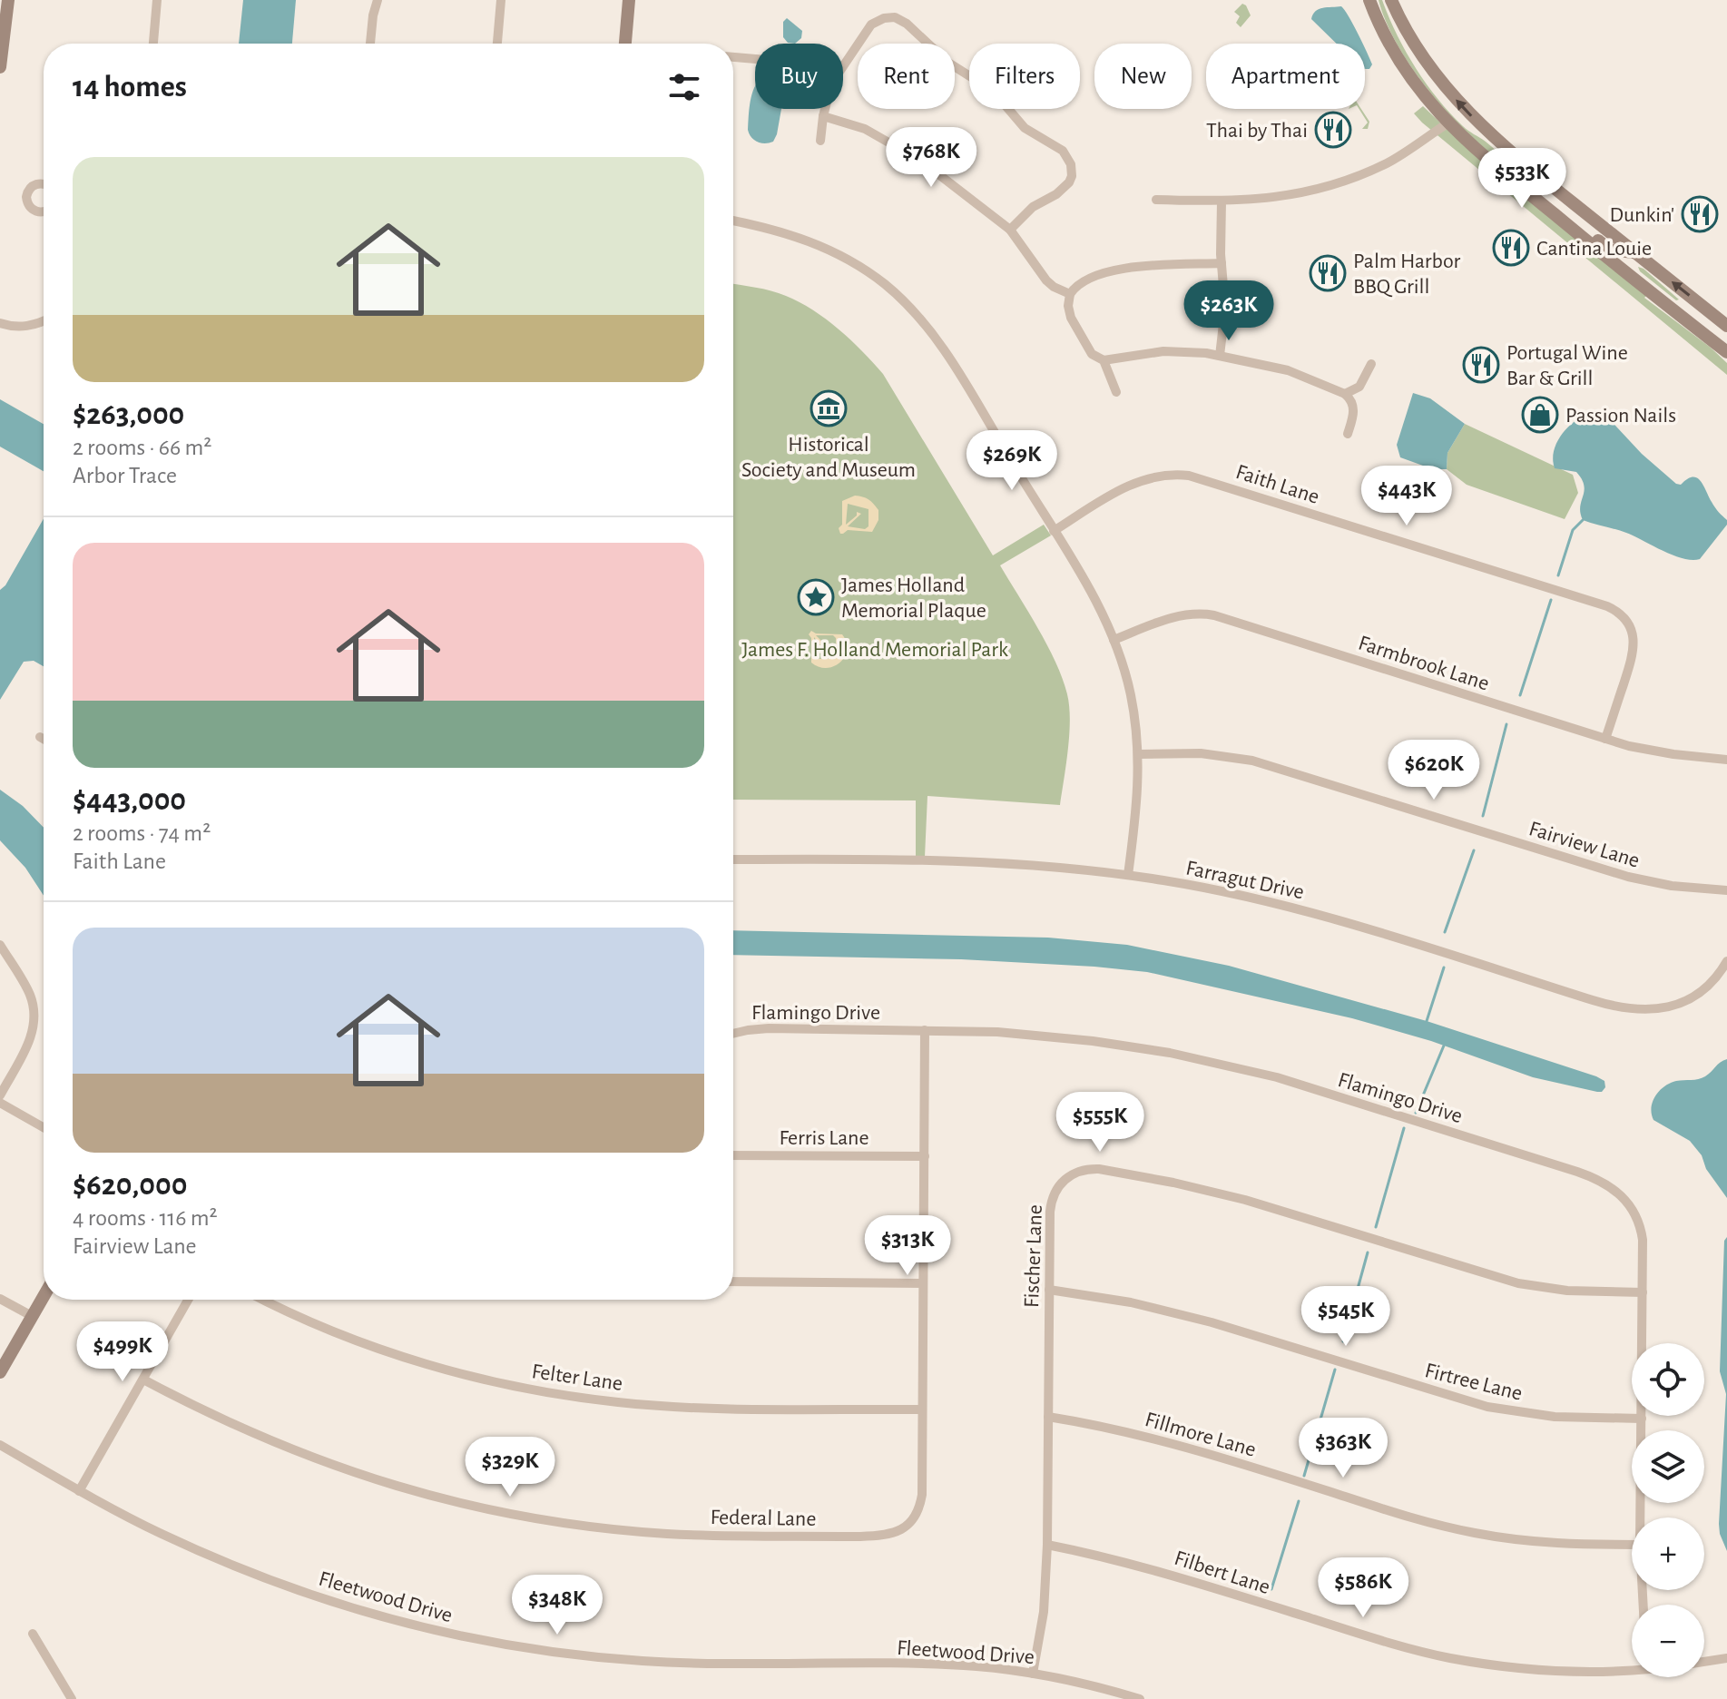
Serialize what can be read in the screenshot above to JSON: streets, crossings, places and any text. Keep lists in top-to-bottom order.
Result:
{
  "streets": {
    "street": [
      "Faith Lane",
      "Farmbrook Lane",
      "Fairview Lane",
      "Farragut Drive",
      "Flamingo Drive",
      "Ferris Lane",
      "Fischer Lane",
      "Felter Lane",
      "Firtree Lane",
      "Fillmore Lane",
      "Federal Lane",
      "Filbert Lane",
      "Fleetwood Drive"
    ]
  },
  "crossings": [
    ["Faith Lane", "Farmbrook Lane"],
    ["Flamingo Drive", "Fischer Lane"],
    ["Flamingo Drive", "Firtree Lane"],
    ["Flamingo Drive", "Federal Lane"],
    ["Ferris Lane", "Federal Lane"],
    ["Fischer Lane", "Firtree Lane"],
    ["Fischer Lane", "Fillmore Lane"],
    ["Fischer Lane", "Filbert Lane"],
    ["Fischer Lane", "Fleetwood Drive"],
    ["Felter Lane", "Federal Lane"]
  ],
  "parks": ["James F. Holland Memorial Park"],
  "places": {
    "restaurant": [
      "Thai by Thai",
      "Dunkin'",
      "Cantina Louie",
      "Palm Harbor BBQ Grill",
      "Portugal Wine Bar & Grill"
    ],
    "museum": ["Historical Society and Museum"],
    "shop": ["Passion Nails"],
    "place": ["James Holland Memorial Plaque"]
  },
  "page": {
    "chip": [
      "Buy",
      "Rent",
      "Filters",
      "New",
      "Apartment"
    ],
    "heading": "14 homes",
    "price": [
      "$768K",
      "$533K",
      "$263K",
      "$269K",
      "$443K",
      "$620K",
      "$555K",
      "$313K",
      "$545K",
      "$499K",
      "$363K",
      "$329K",
      "$586K",
      "$348K"
    ],
    "list": [
      {
        "name": "$263,000",
        "note": "2 rooms · 66 m² · Arbor Trace"
      },
      {
        "name": "$443,000",
        "note": "2 rooms · 74 m² · Faith Lane"
      },
      {
        "name": "$620,000",
        "note": "4 rooms · 116 m² · Fairview Lane"
      }
    ],
    "map_buttons": ["+", "−"]
  }
}
